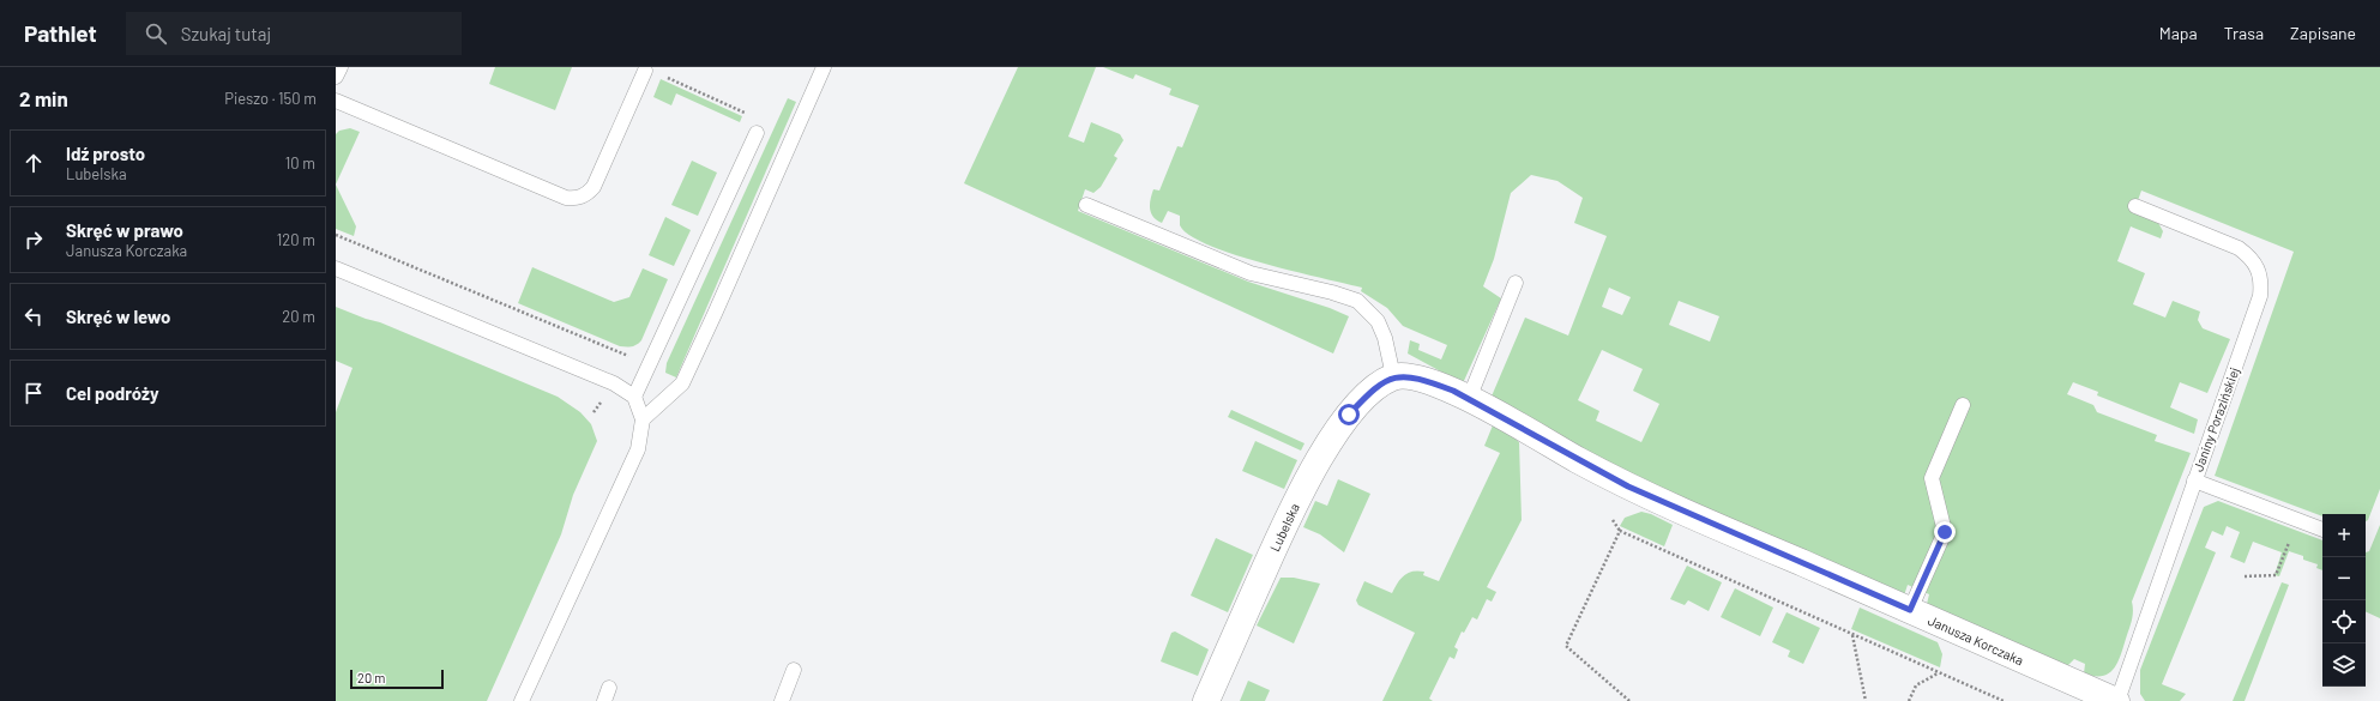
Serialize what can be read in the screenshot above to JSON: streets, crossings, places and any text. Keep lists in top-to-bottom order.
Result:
{
  "streets": {
    "street": ["Lubelska", "Janusza Korczaka"],
    "lane": ["Janiny Porazińskiej"]
  },
  "crossings": [
    ["Janiny Porazińskiej", "Janusza Korczaka"],
    ["Lubelska", "Janusza Korczaka"]
  ],
  "scale_bar": "20 m",
  "page": {
    "header": "Pathlet",
    "search": "Szukaj tutaj",
    "nav": ["Mapa", "Trasa", "Zapisane"],
    "heading": ["2 min", "Pieszo · 150 m"],
    "list": [
      ["Idź prosto", "Lubelska", "10 m"],
      ["Skręć w prawo", "Janusza Korczaka", "120 m"],
      ["Skręć w lewo", "20 m"],
      "Cel podróży"
    ],
    "map_buttons": ["+", "−"],
    "scale": "20 m"
  }
}
